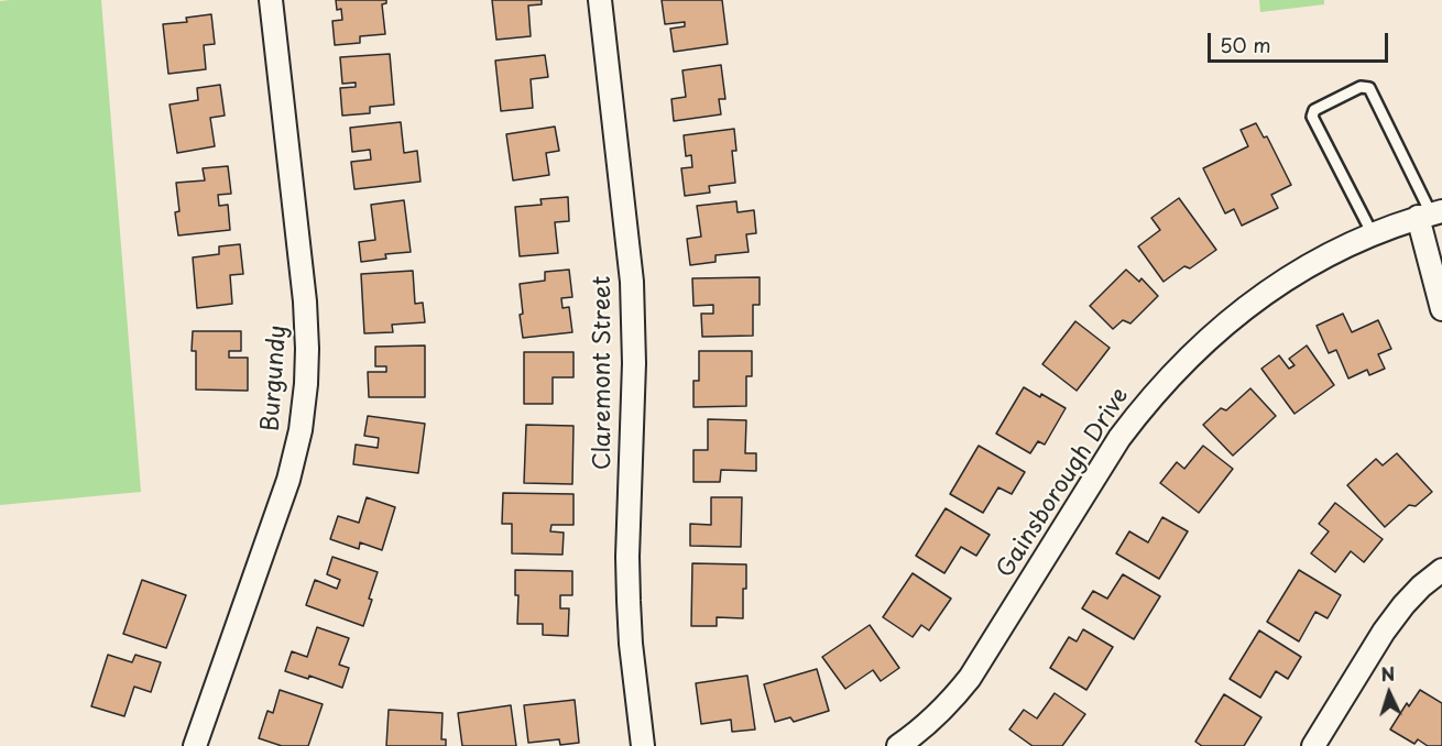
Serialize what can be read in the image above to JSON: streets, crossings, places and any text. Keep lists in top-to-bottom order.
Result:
{
  "streets": {
    "street": ["Claremont Street", "Burgundy", "Gainsborough Drive"]
  },
  "scale_bar": "50 m",
  "north": "top"
}
